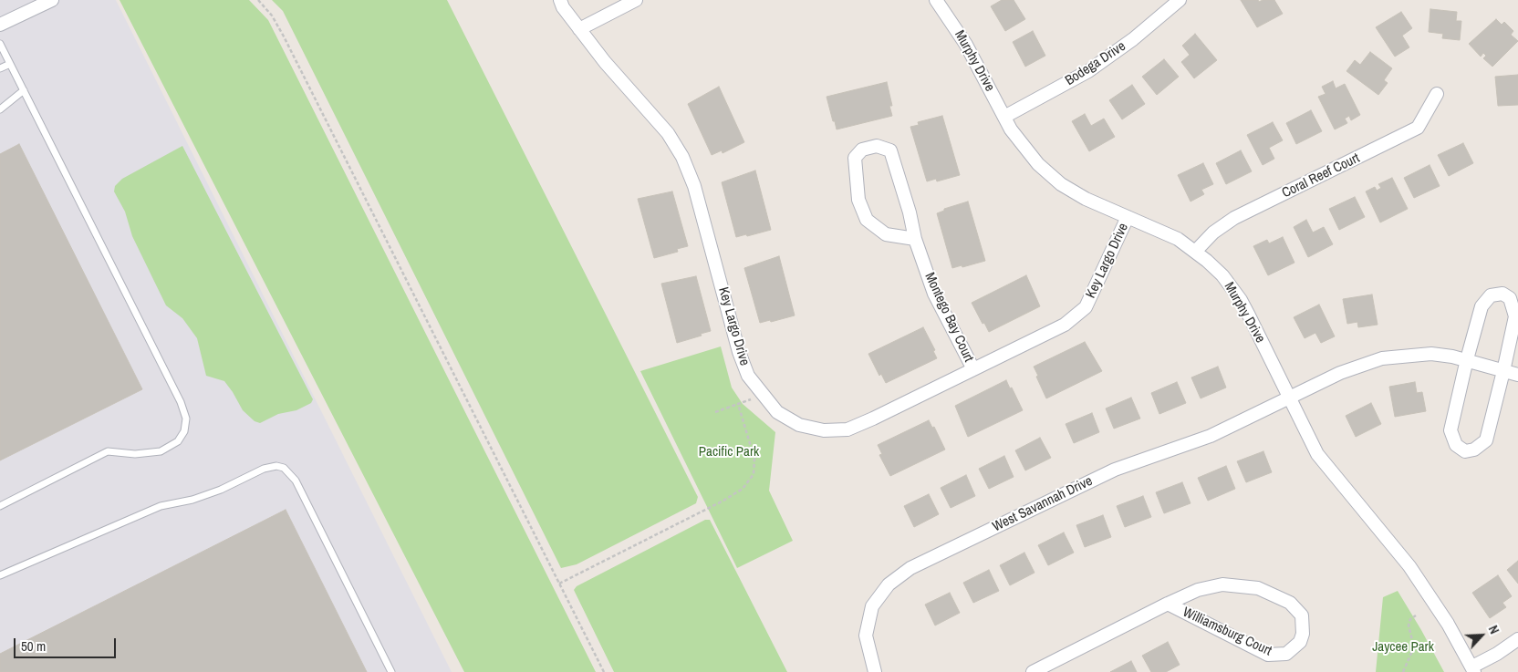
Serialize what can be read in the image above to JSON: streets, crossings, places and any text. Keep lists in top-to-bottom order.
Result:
{
  "streets": {
    "street": [
      "Murphy Drive",
      "Bodega Drive",
      "Coral Reef Court",
      "Key Largo Drive",
      "Montego Bay Court",
      "West Savannah Drive",
      "Williamsburg Court"
    ]
  },
  "crossings": [
    ["Murphy Drive", "Bodega Drive"],
    ["Murphy Drive", "Coral Reef Court"],
    ["Murphy Drive", "Key Largo Drive"],
    ["Murphy Drive", "West Savannah Drive"],
    ["Key Largo Drive", "Montego Bay Court"]
  ],
  "parks": ["Pacific Park", "Jaycee Park"],
  "scale_bar": "50 m",
  "north": "top right"
}
